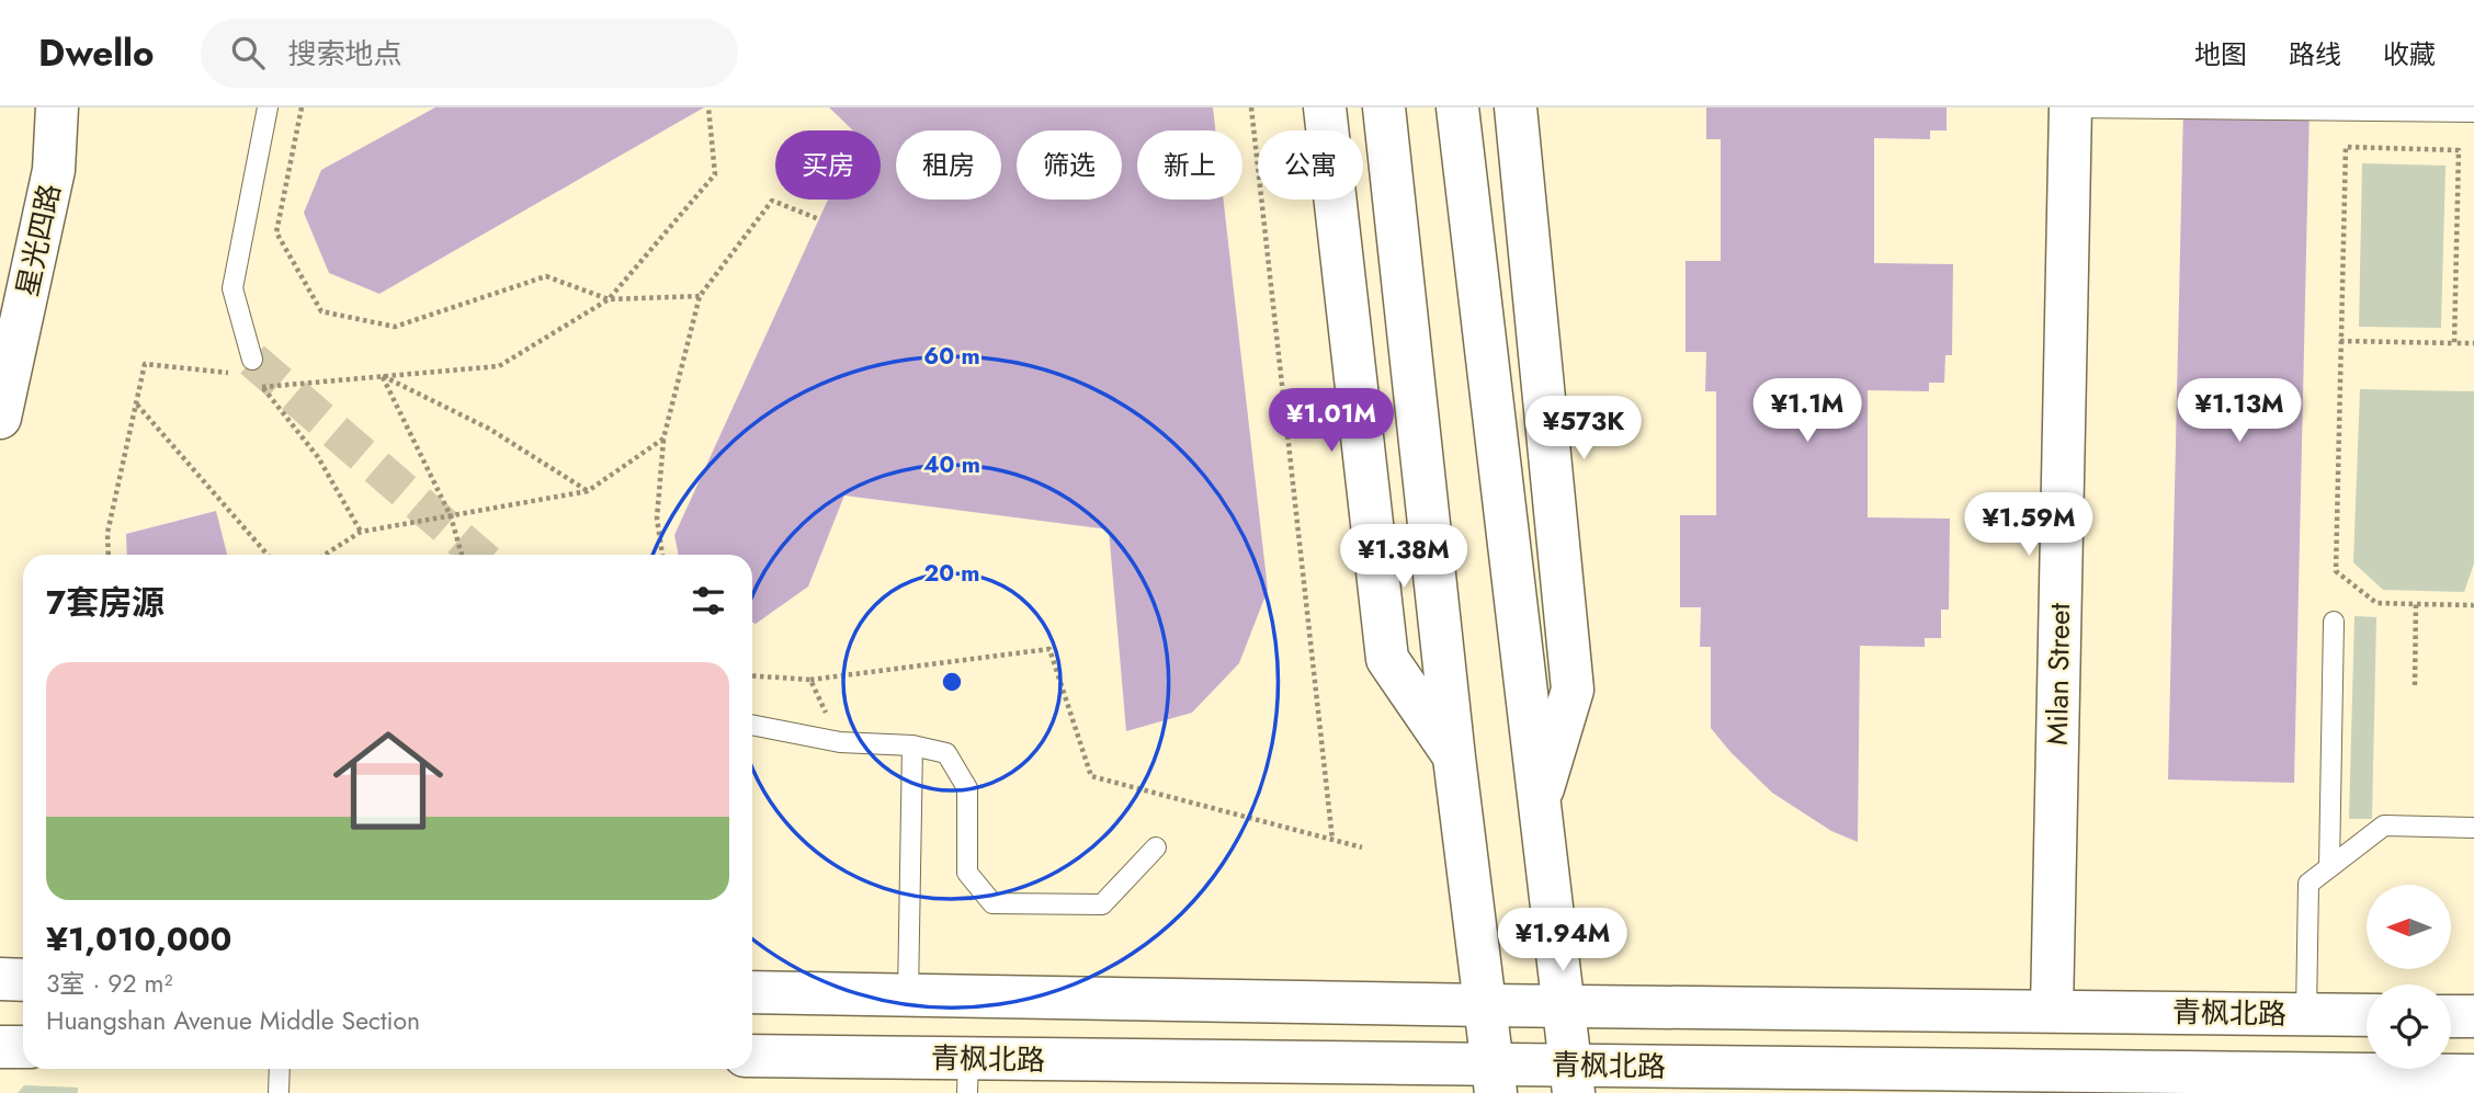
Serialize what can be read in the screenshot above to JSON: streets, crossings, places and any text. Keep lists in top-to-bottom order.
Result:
{
  "streets": {
    "street": ["星光四路", "Milan Street", "青枫北路"]
  },
  "crossings": [
    ["Milan Street", "青枫北路"]
  ],
  "north": "left",
  "page": {
    "header": "Dwello",
    "search": "搜索地点",
    "nav": ["地图", "路线", "收藏"],
    "chip": [
      "买房",
      "租房",
      "筛选",
      "新上",
      "公寓"
    ],
    "price": [
      "¥1.1M",
      "¥1.13M",
      "¥1.01M",
      "¥573K",
      "¥1.59M",
      "¥1.38M",
      "¥1.94M"
    ],
    "heading": "7套房源",
    "list": [
      {
        "name": "¥1,010,000",
        "note": "3室 · 92 m² · Huangshan Avenue Middle Section"
      }
    ]
  },
  "rings": ["60 m", "40 m", "20 m"]
}
